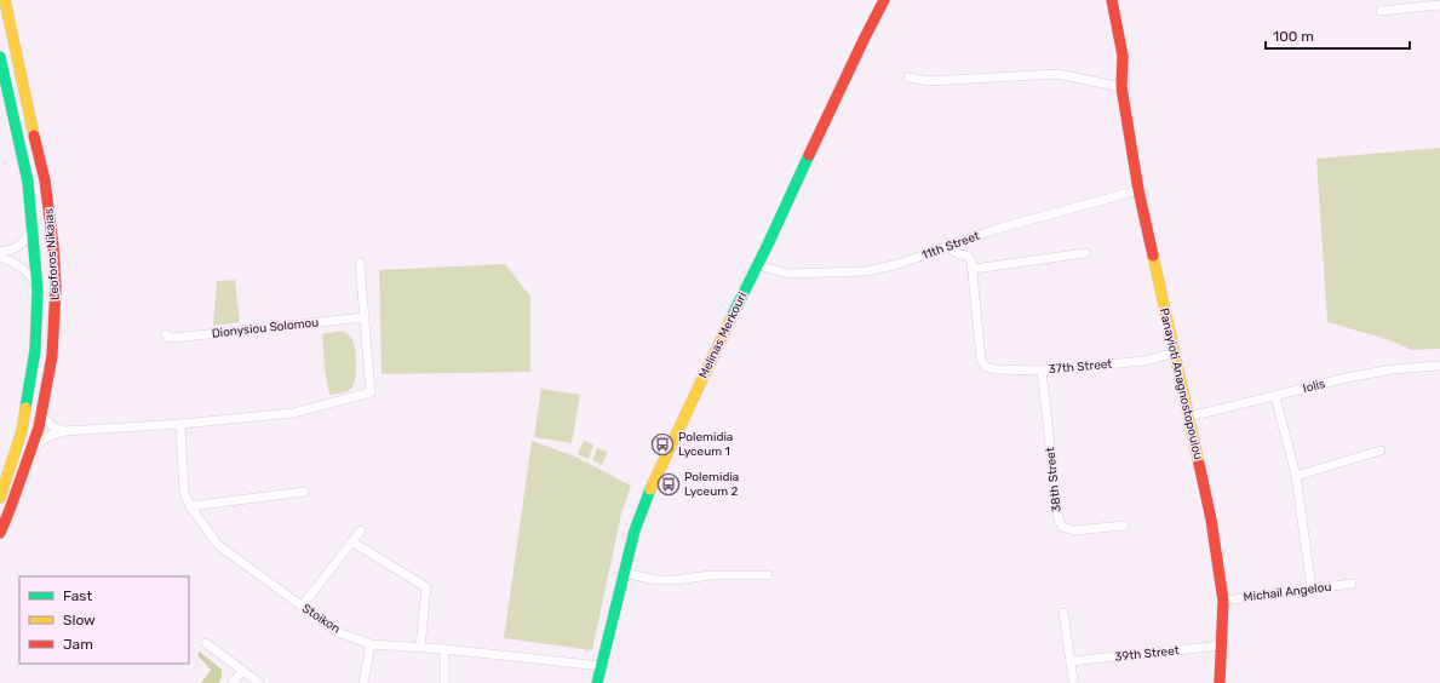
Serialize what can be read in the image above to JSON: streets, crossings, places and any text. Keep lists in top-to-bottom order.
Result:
{
  "streets": {
    "main road": ["Leoforos Nikaias", "Melinas Merkouri", "Panayioti Anagnostopoulou"],
    "street": [
      "11th Street",
      "Dionysiou Solomou",
      "37th Street",
      "Iolis",
      "38th Street",
      "Michail Angelou",
      "Stoikon",
      "39th Street"
    ]
  },
  "crossings": [
    ["11th Street", "Melinas Merkouri"],
    ["11th Street", "Panayioti Anagnostopoulou"],
    ["Melinas Merkouri", "Stoikon"],
    ["37th Street", "Panayioti Anagnostopoulou"],
    ["37th Street", "38th Street"],
    ["Panayioti Anagnostopoulou", "Iolis"],
    ["Panayioti Anagnostopoulou", "Michail Angelou"],
    ["Panayioti Anagnostopoulou", "39th Street"]
  ],
  "places": {
    "bus stop": ["Polemidia Lyceum 1", "Polemidia Lyceum 2"]
  },
  "legend": ["Fast", "Slow", "Jam"],
  "scale_bar": "100 m"
}
